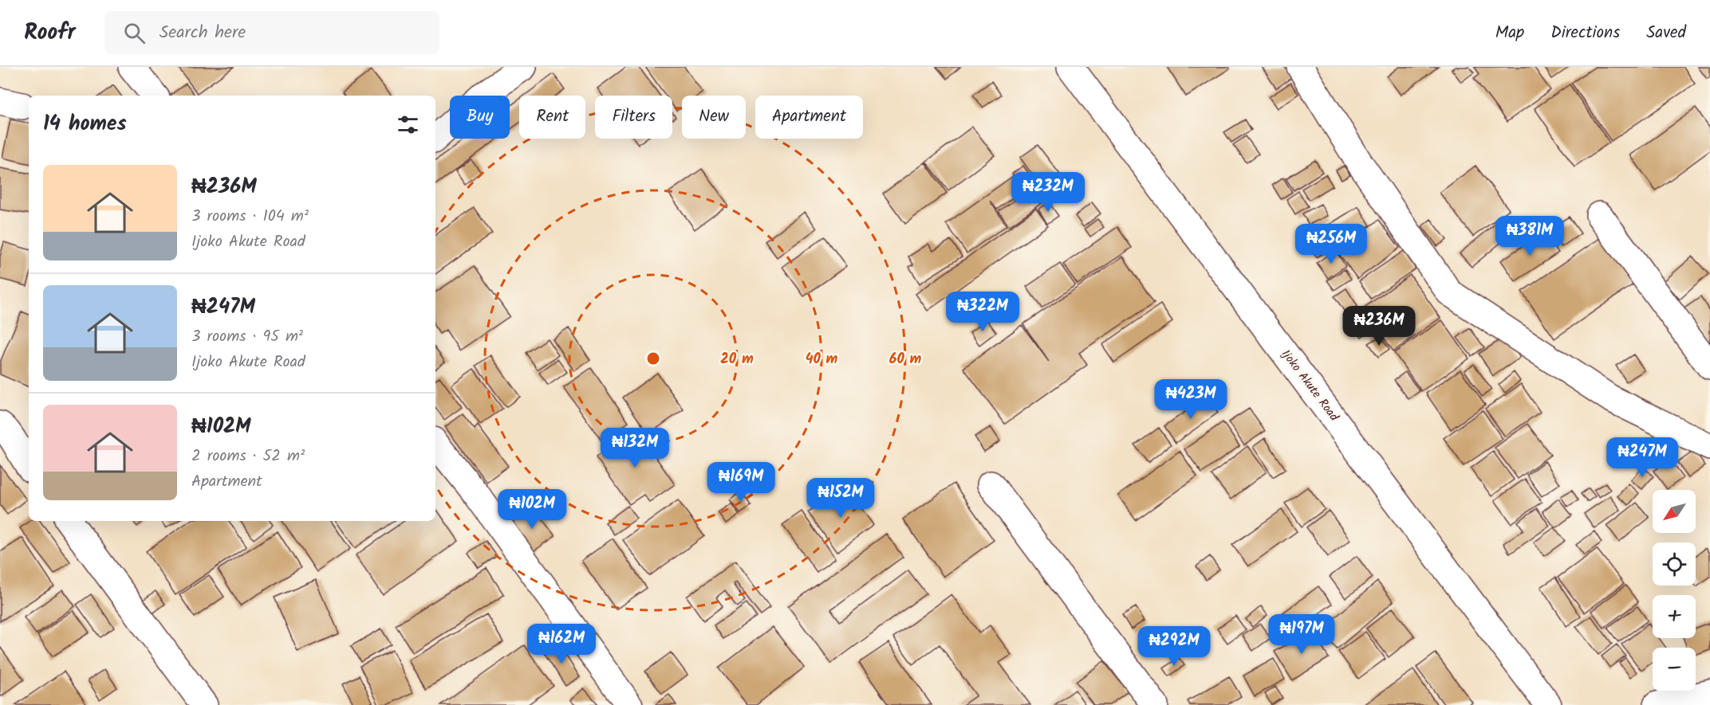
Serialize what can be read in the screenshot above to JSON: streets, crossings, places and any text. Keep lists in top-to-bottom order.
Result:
{
  "streets": {
    "street": ["Ijoko Akute Road"]
  },
  "north": "bottom left",
  "page": {
    "header": "Roofr",
    "search": "Search here",
    "nav": ["Map", "Directions", "Saved"],
    "chip": [
      "Buy",
      "Rent",
      "Filters",
      "New",
      "Apartment"
    ],
    "heading": "14 homes",
    "list": [
      {
        "name": "₦236M",
        "note": "3 rooms · 104 m² · Ijoko Akute Road"
      },
      {
        "name": "₦247M",
        "note": "3 rooms · 95 m² · Ijoko Akute Road"
      },
      {
        "name": "₦102M",
        "note": "2 rooms · 52 m² · Apartment"
      }
    ],
    "price": [
      "₦232M",
      "₦381M",
      "₦256M",
      "₦322M",
      "₦236M",
      "₦423M",
      "₦132M",
      "₦247M",
      "₦169M",
      "₦152M",
      "₦102M",
      "₦197M",
      "₦162M",
      "₦292M"
    ],
    "map_buttons": ["+", "−"]
  },
  "rings": ["20 m", "40 m", "60 m"]
}
